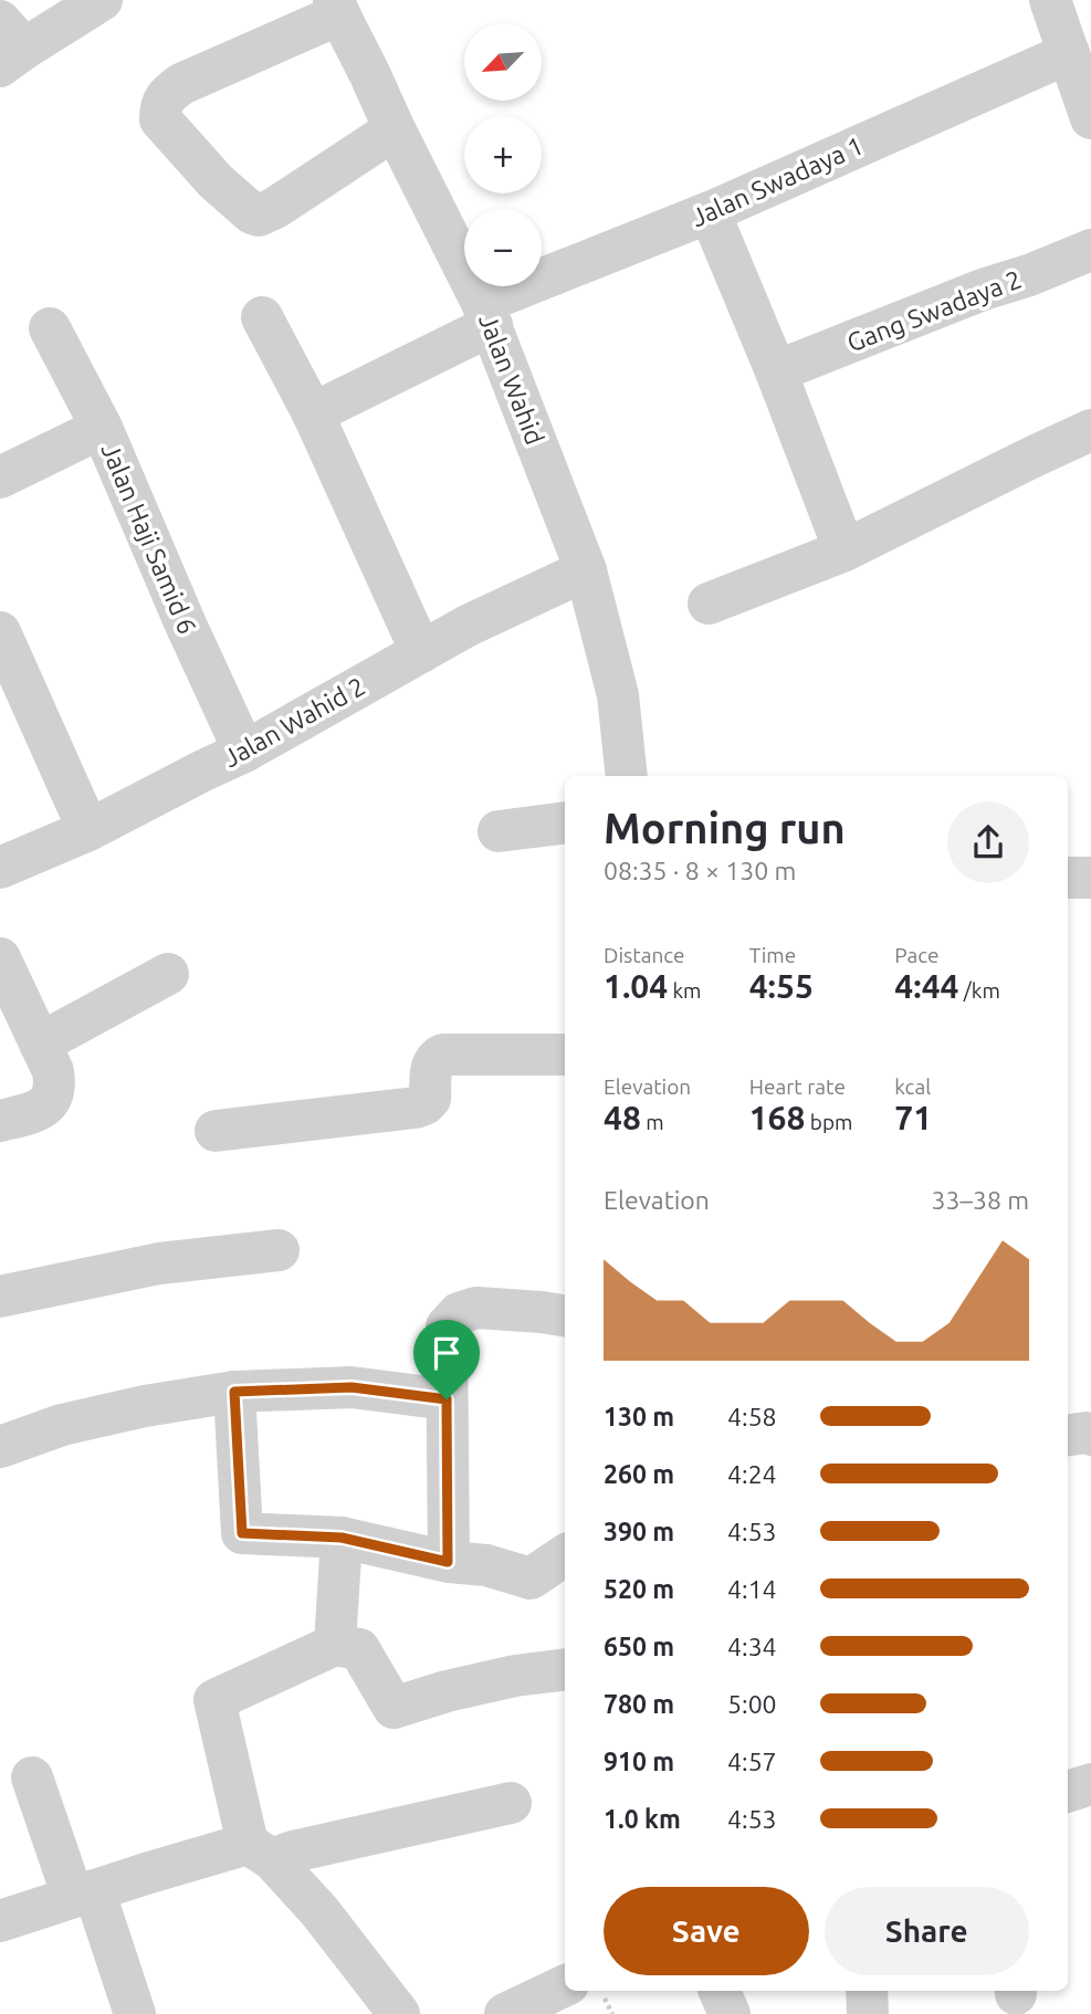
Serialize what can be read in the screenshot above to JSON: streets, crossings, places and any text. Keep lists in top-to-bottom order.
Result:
{
  "streets": {
    "street": [
      "Jalan Swadaya 1",
      "Gang Swadaya 2",
      "Jalan Wahid",
      "Jalan Haji Samid 6",
      "Jalan Wahid 2"
    ]
  },
  "crossings": [
    ["Jalan Swadaya 1", "Jalan Wahid"],
    ["Jalan Wahid", "Jalan Wahid 2"],
    ["Jalan Haji Samid 6", "Jalan Wahid 2"]
  ],
  "north": "bottom left",
  "page": {
    "map_buttons": ["+", "−"],
    "heading": ["Morning run", "08:35 · 8 × 130 m"],
    "stats": [
      ["Distance", "1.04 km"],
      ["Time", "4:55"],
      ["Pace", "4:44 /km"],
      ["Elevation", "48 m"],
      ["Heart rate", "168 bpm"],
      ["kcal", "71"]
    ],
    "chart": ["Elevation", "33–38 m"],
    "list": [
      {
        "name": "130 m",
        "note": "4:58"
      },
      {
        "name": "260 m",
        "note": "4:24"
      },
      {
        "name": "390 m",
        "note": "4:53"
      },
      {
        "name": "520 m",
        "note": "4:14"
      },
      {
        "name": "650 m",
        "note": "4:34"
      },
      {
        "name": "780 m",
        "note": "5:00"
      },
      {
        "name": "910 m",
        "note": "4:57"
      },
      {
        "name": "1.0 km",
        "note": "4:53"
      }
    ],
    "buttons": ["Save", "Share"]
  }
}
